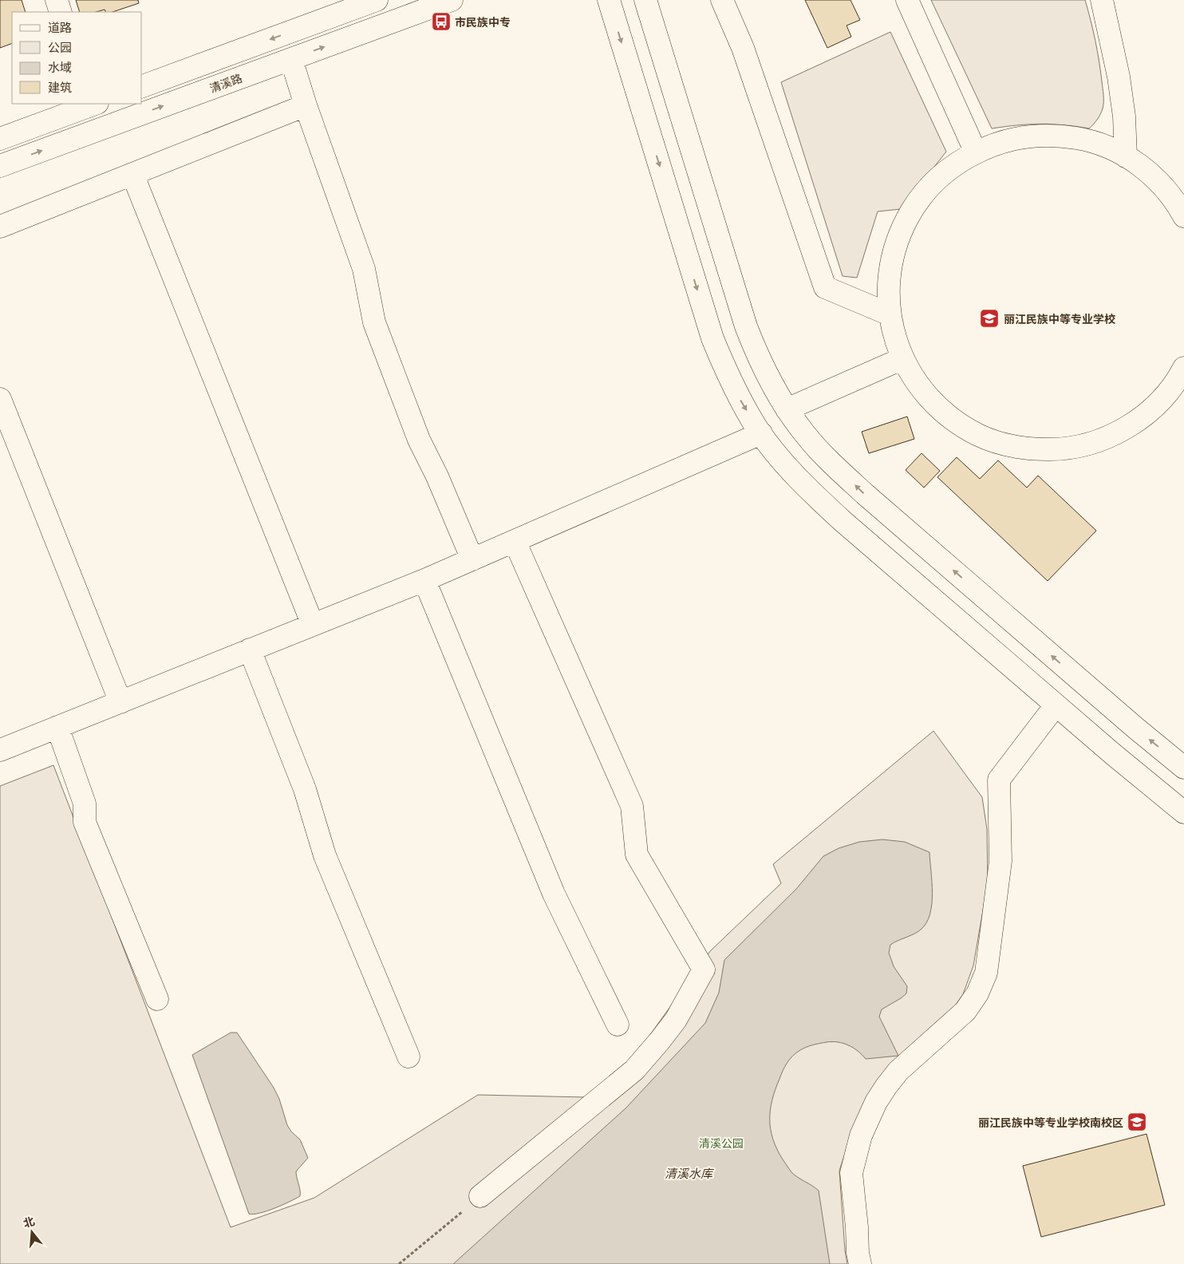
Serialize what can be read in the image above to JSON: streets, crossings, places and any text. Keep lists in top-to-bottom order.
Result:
{
  "streets": {
    "street": ["清溪路"]
  },
  "water": ["清溪水库"],
  "parks": ["清溪公园"],
  "places": {
    "bus stop": ["市民族中专"],
    "school or university": ["丽江民族中等专业学校", "丽江民族中等专业学校南校区"]
  },
  "legend": [
    "道路",
    "公园",
    "水域",
    "建筑"
  ],
  "north": "top"
}
